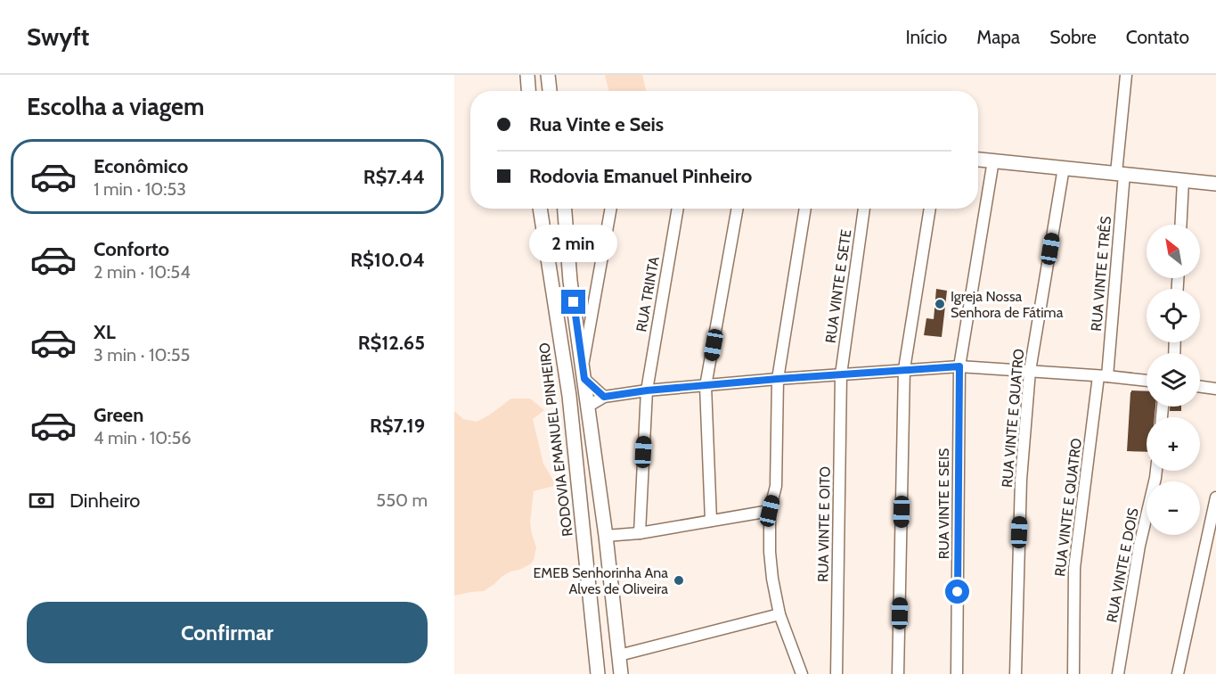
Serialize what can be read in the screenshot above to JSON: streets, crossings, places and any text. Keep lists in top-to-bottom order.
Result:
{
  "streets": {
    "main road": ["RODOVIA EMANUEL PINHEIRO"],
    "street": [
      "RUA VINTE E TRÊS",
      "RUA VINTE E SETE",
      "RUA TRINTA",
      "RUA VINTE E QUATRO",
      "RUA VINTE E SEIS",
      "RUA VINTE E OITO",
      "RUA VINTE E DOIS"
    ]
  },
  "crossings": [
    ["RUA VINTE E TRÊS", "RUA VINTE E QUATRO"],
    ["RUA VINTE E SETE", "RUA VINTE E OITO"]
  ],
  "places": ["Igreja Nossa Senhora de Fátima", "EMEB Senhorinha Ana Alves de Oliveira"],
  "north": "top left",
  "page": {
    "header": "Swyft",
    "nav": [
      "Início",
      "Mapa",
      "Sobre",
      "Contato"
    ],
    "heading": "Escolha a viagem",
    "banner": ["Rua Vinte e Seis", "Rodovia Emanuel Pinheiro"],
    "list": [
      {
        "name": "Econômico",
        "note": "1 min · 10:53",
        "value": "R$7.44"
      },
      {
        "name": "Conforto",
        "note": "2 min · 10:54",
        "value": "R$10.04"
      },
      {
        "name": "XL",
        "note": "3 min · 10:55",
        "value": "R$12.65"
      },
      {
        "name": "Green",
        "note": "4 min · 10:56",
        "value": "R$7.19"
      }
    ],
    "map_buttons": ["+", "−"],
    "bubble": "2 min",
    "pay": ["Dinheiro", "550 m"],
    "buttons": "Confirmar"
  }
}
